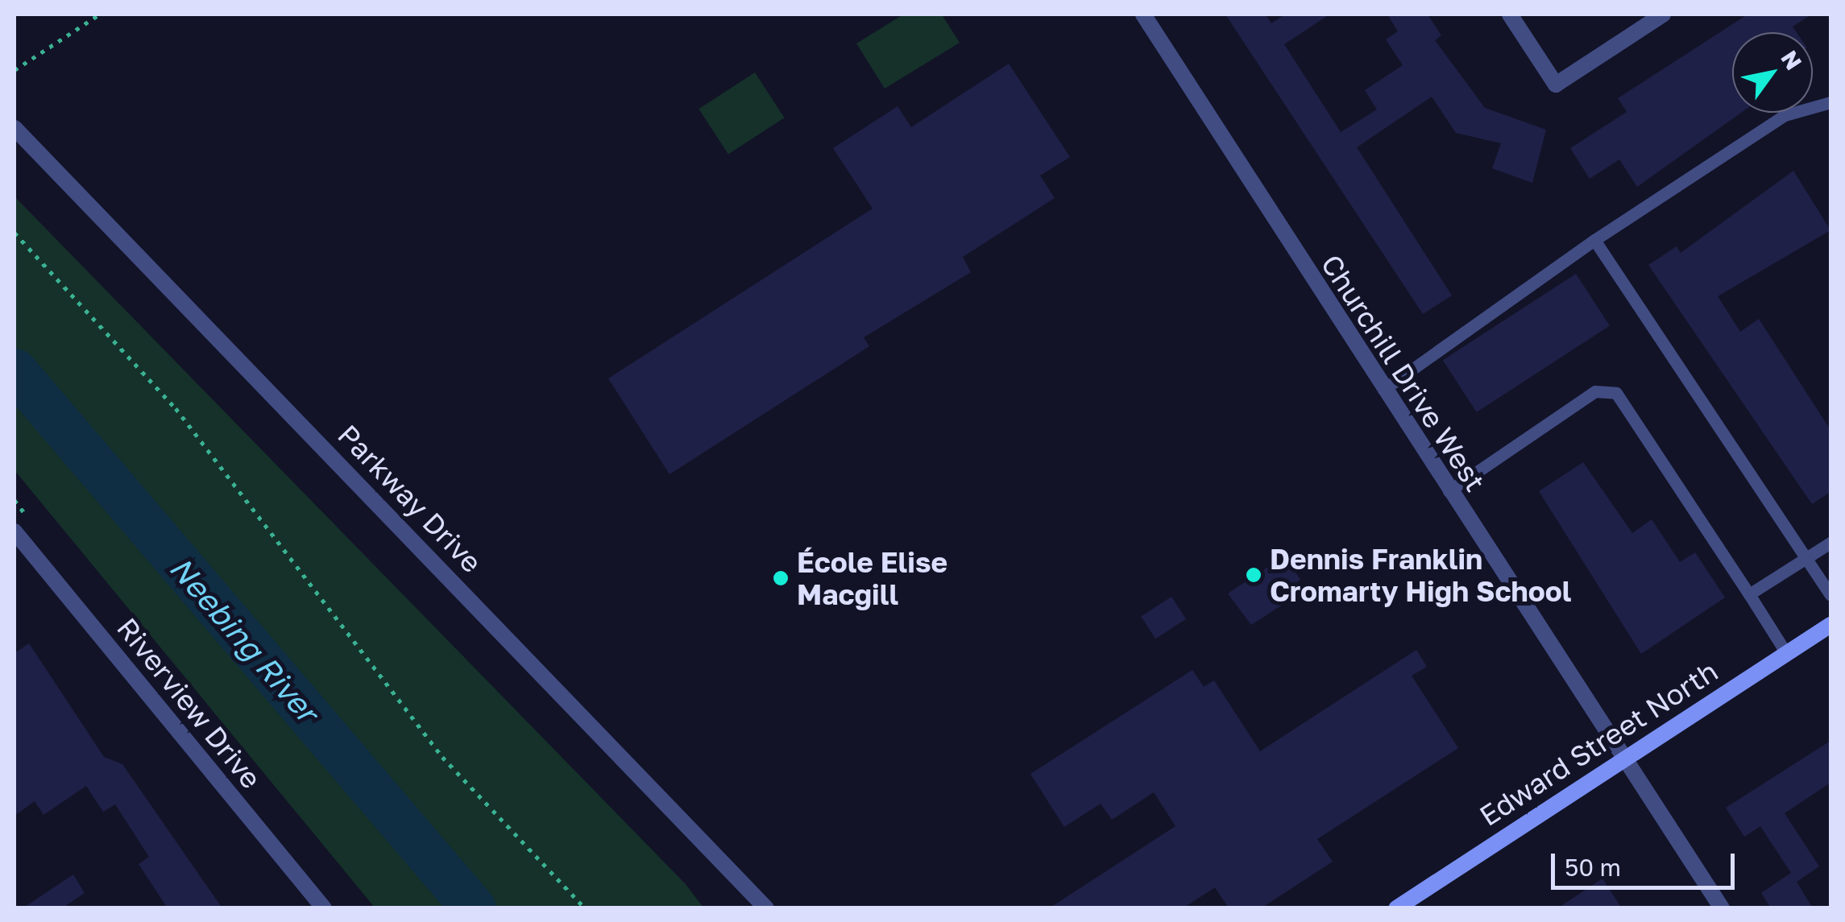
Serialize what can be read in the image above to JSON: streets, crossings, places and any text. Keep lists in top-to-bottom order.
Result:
{
  "streets": {
    "main road": ["Edward Street North"],
    "street": ["Churchill Drive West", "Parkway Drive", "Riverview Drive"]
  },
  "crossings": [
    ["Churchill Drive West", "Edward Street North"]
  ],
  "water": ["Neebing River"],
  "places": ["Dennis Franklin Cromarty High School", "École Elise Macgill"],
  "scale_bar": "50 m",
  "north": "top right"
}
